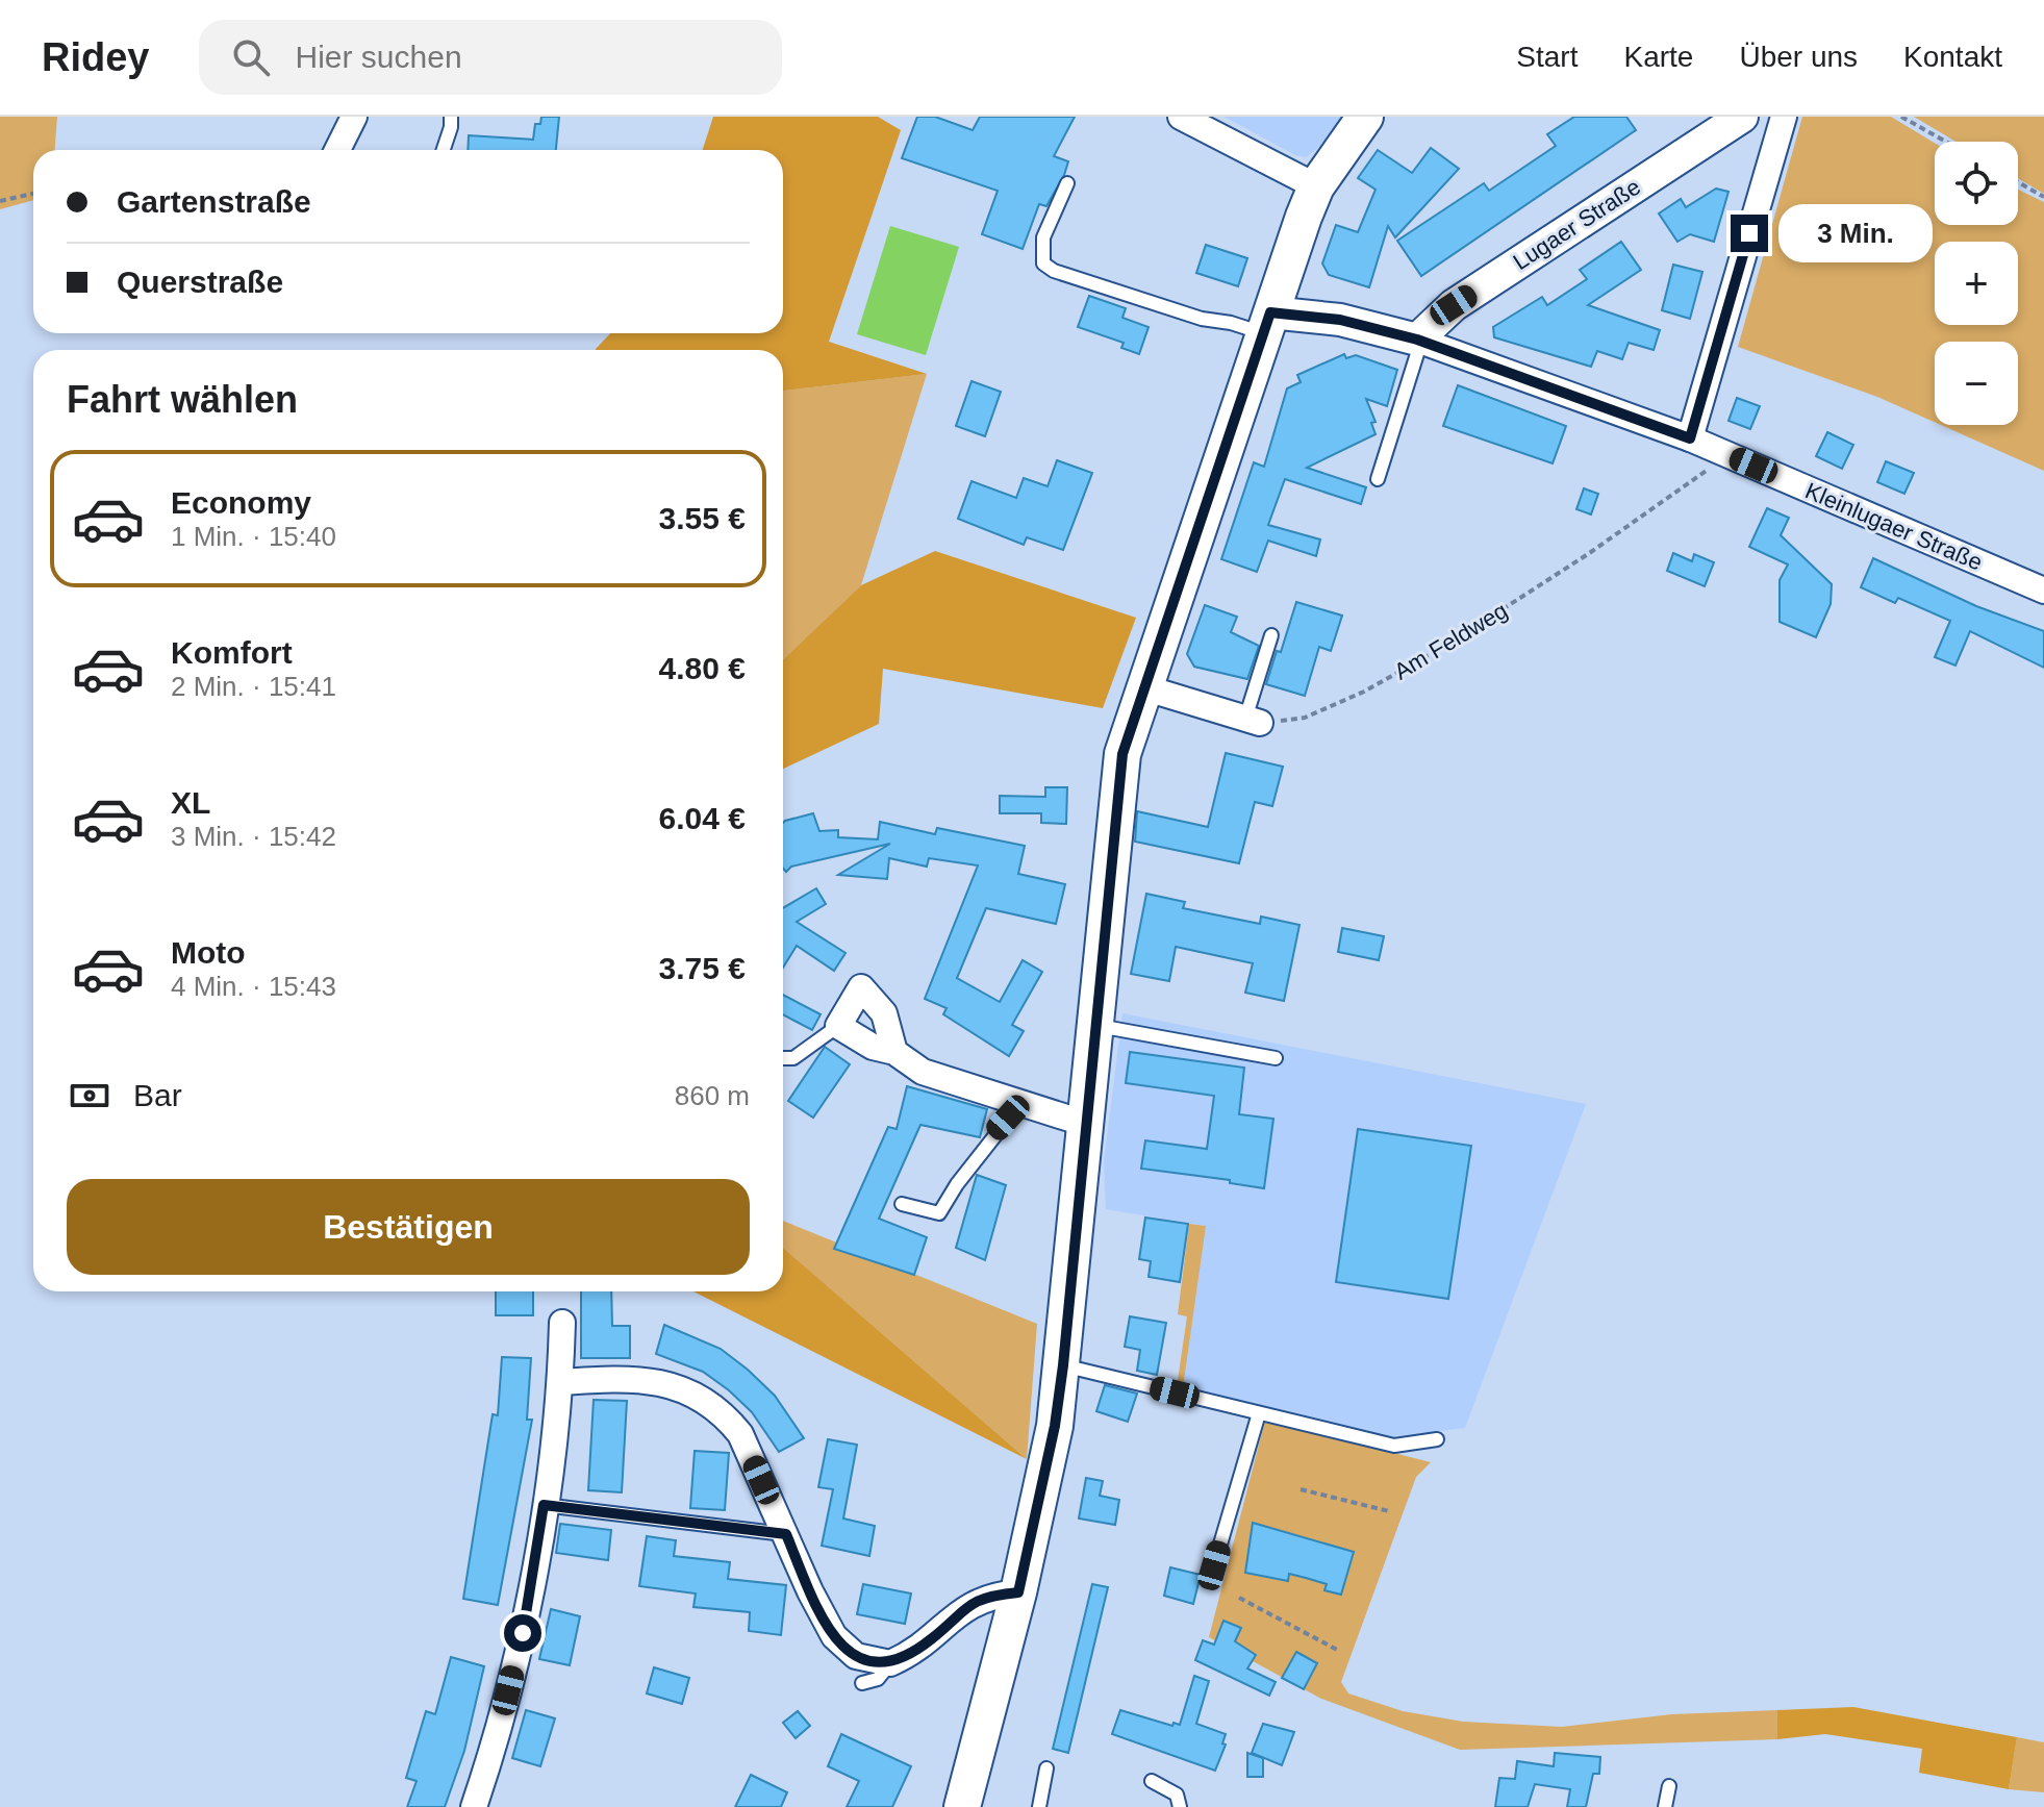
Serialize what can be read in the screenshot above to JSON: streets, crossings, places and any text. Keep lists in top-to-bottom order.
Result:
{
  "streets": {
    "street": ["Lugaer Straße", "Kleinlugaer Straße"],
    "path": ["Am Feldweg"]
  },
  "crossings": [
    ["Lugaer Straße", "Kleinlugaer Straße"],
    ["Kleinlugaer Straße", "Am Feldweg"]
  ],
  "page": {
    "header": "Ridey",
    "search": "Hier suchen",
    "nav": [
      "Start",
      "Karte",
      "Über uns",
      "Kontakt"
    ],
    "map_buttons": ["+", "−"],
    "banner": ["Gartenstraße", "Querstraße"],
    "bubble": "3 Min.",
    "heading": "Fahrt wählen",
    "list": [
      {
        "name": "Economy",
        "note": "1 Min. · 15:40",
        "value": "3.55 €"
      },
      {
        "name": "Komfort",
        "note": "2 Min. · 15:41",
        "value": "4.80 €"
      },
      {
        "name": "XL",
        "note": "3 Min. · 15:42",
        "value": "6.04 €"
      },
      {
        "name": "Moto",
        "note": "4 Min. · 15:43",
        "value": "3.75 €"
      }
    ],
    "pay": ["Bar", "860 m"],
    "buttons": "Bestätigen"
  }
}
